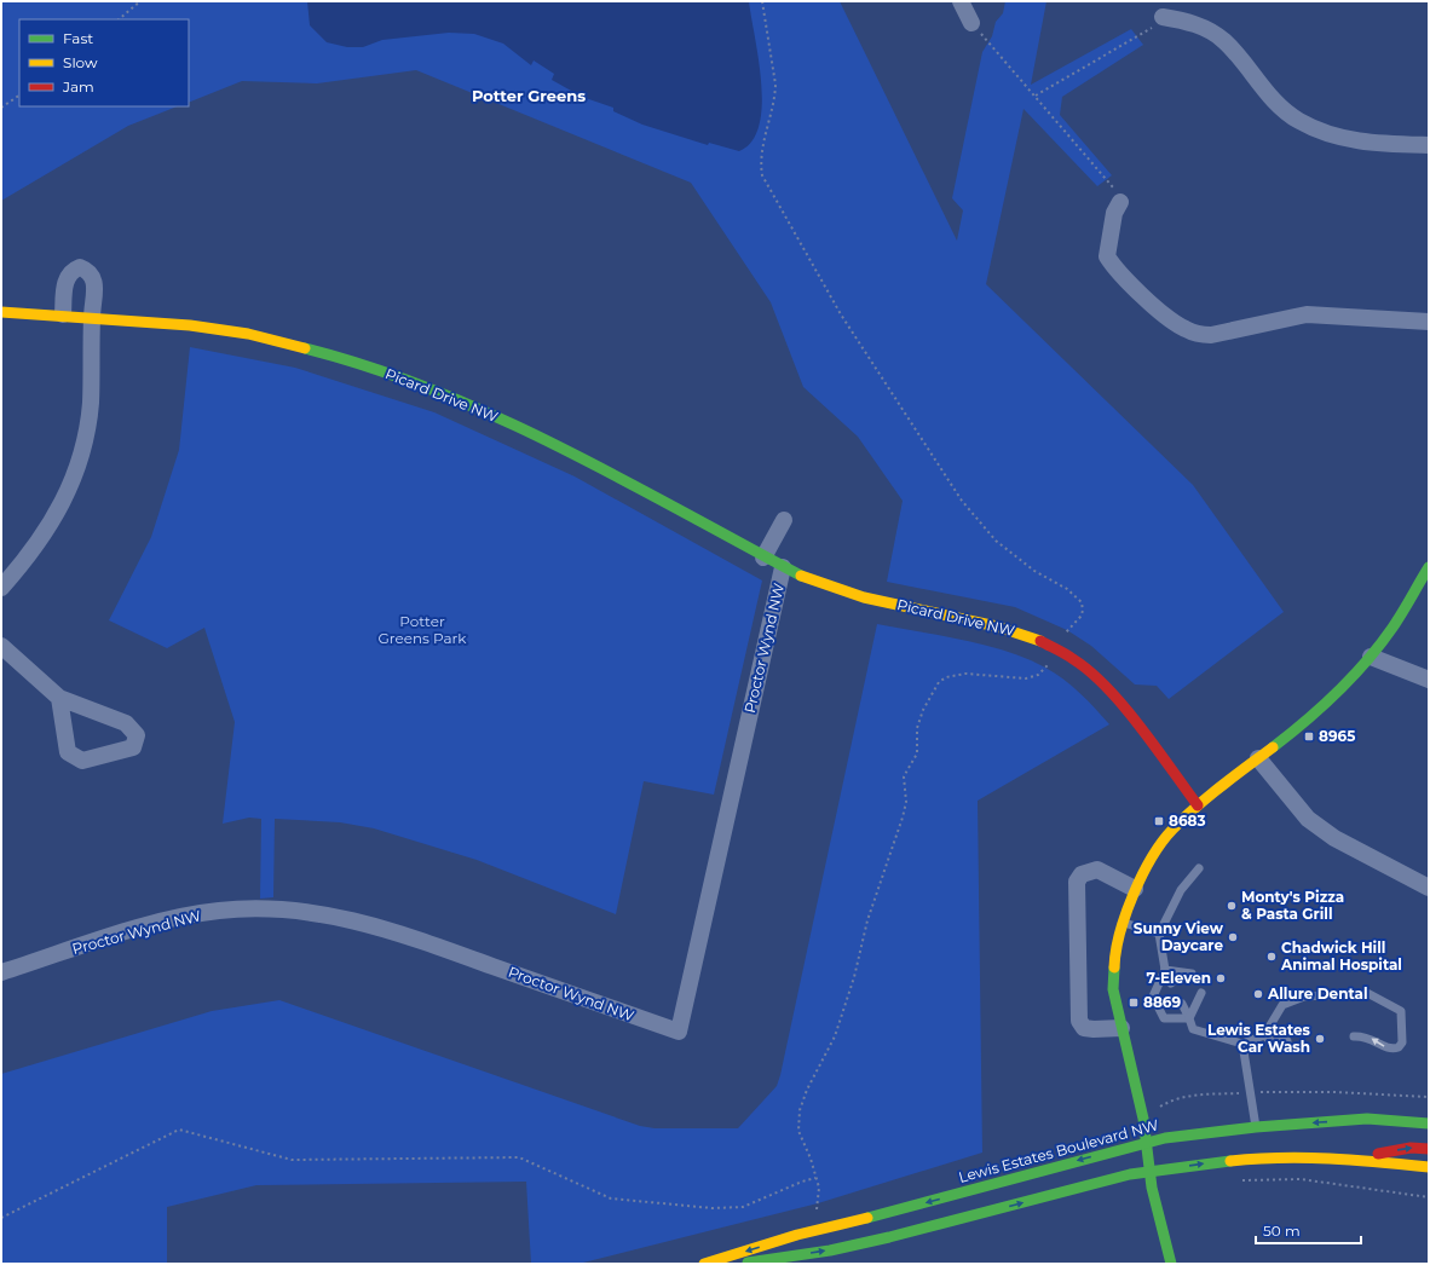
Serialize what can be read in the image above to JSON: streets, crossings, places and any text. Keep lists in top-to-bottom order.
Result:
{
  "streets": {
    "street": ["Picard Drive NW", "Proctor Wynd NW", "Lewis Estates Boulevard NW"]
  },
  "crossings": [
    ["Picard Drive NW", "Proctor Wynd NW"]
  ],
  "districts": ["Potter Greens"],
  "parks": ["Potter Greens Park"],
  "places": {
    "transit": ["8965", "8683", "8869"],
    "other": [
      "Monty's Pizza & Pasta Grill",
      "Sunny View Daycare",
      "Chadwick Hill Animal Hospital",
      "7-Eleven",
      "Allure Dental",
      "Lewis Estates Car Wash"
    ]
  },
  "legend": ["Fast", "Slow", "Jam"],
  "scale_bar": "50 m"
}
